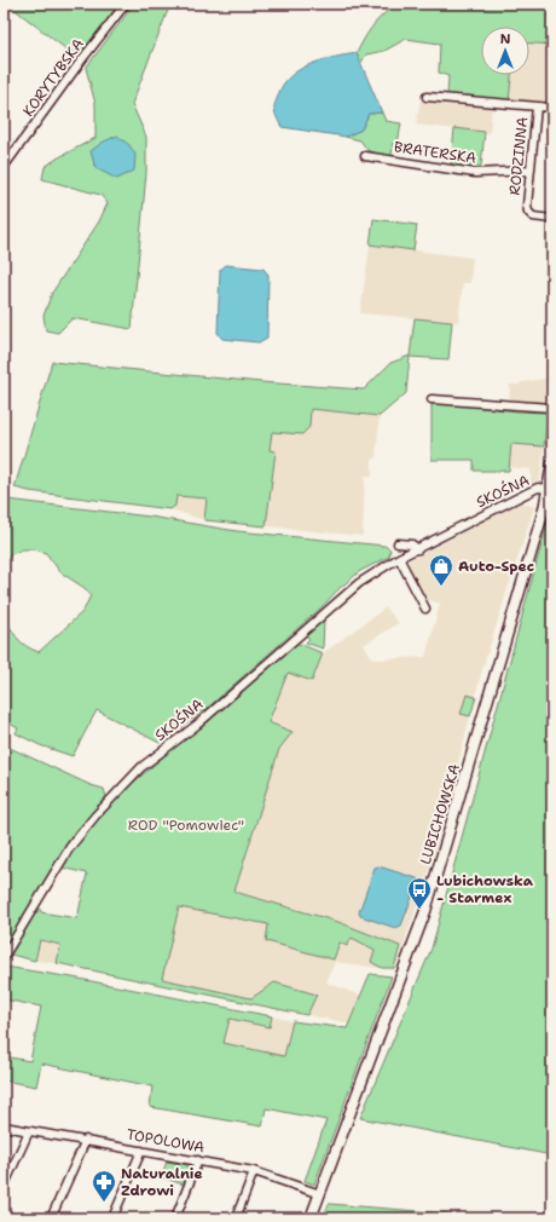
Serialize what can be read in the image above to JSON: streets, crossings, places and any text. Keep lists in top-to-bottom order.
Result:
{
  "streets": {
    "street": [
      "KORYTYBSKA",
      "BRATERSKA",
      "RODZINNA",
      "SKOŚNA",
      "LUBICHOWSKA",
      "TOPOLOWA"
    ]
  },
  "crossings": [
    ["BRATERSKA", "RODZINNA"],
    ["SKOŚNA", "LUBICHOWSKA"],
    ["LUBICHOWSKA", "TOPOLOWA"]
  ],
  "parks": ["ROD \"Pomowiec\""],
  "places": {
    "shop": ["Auto-Spec"],
    "bus stop": ["Lubichowska - Starmex"],
    "pharmacy": ["Naturalnie Zdrowi"]
  },
  "north": "top"
}
